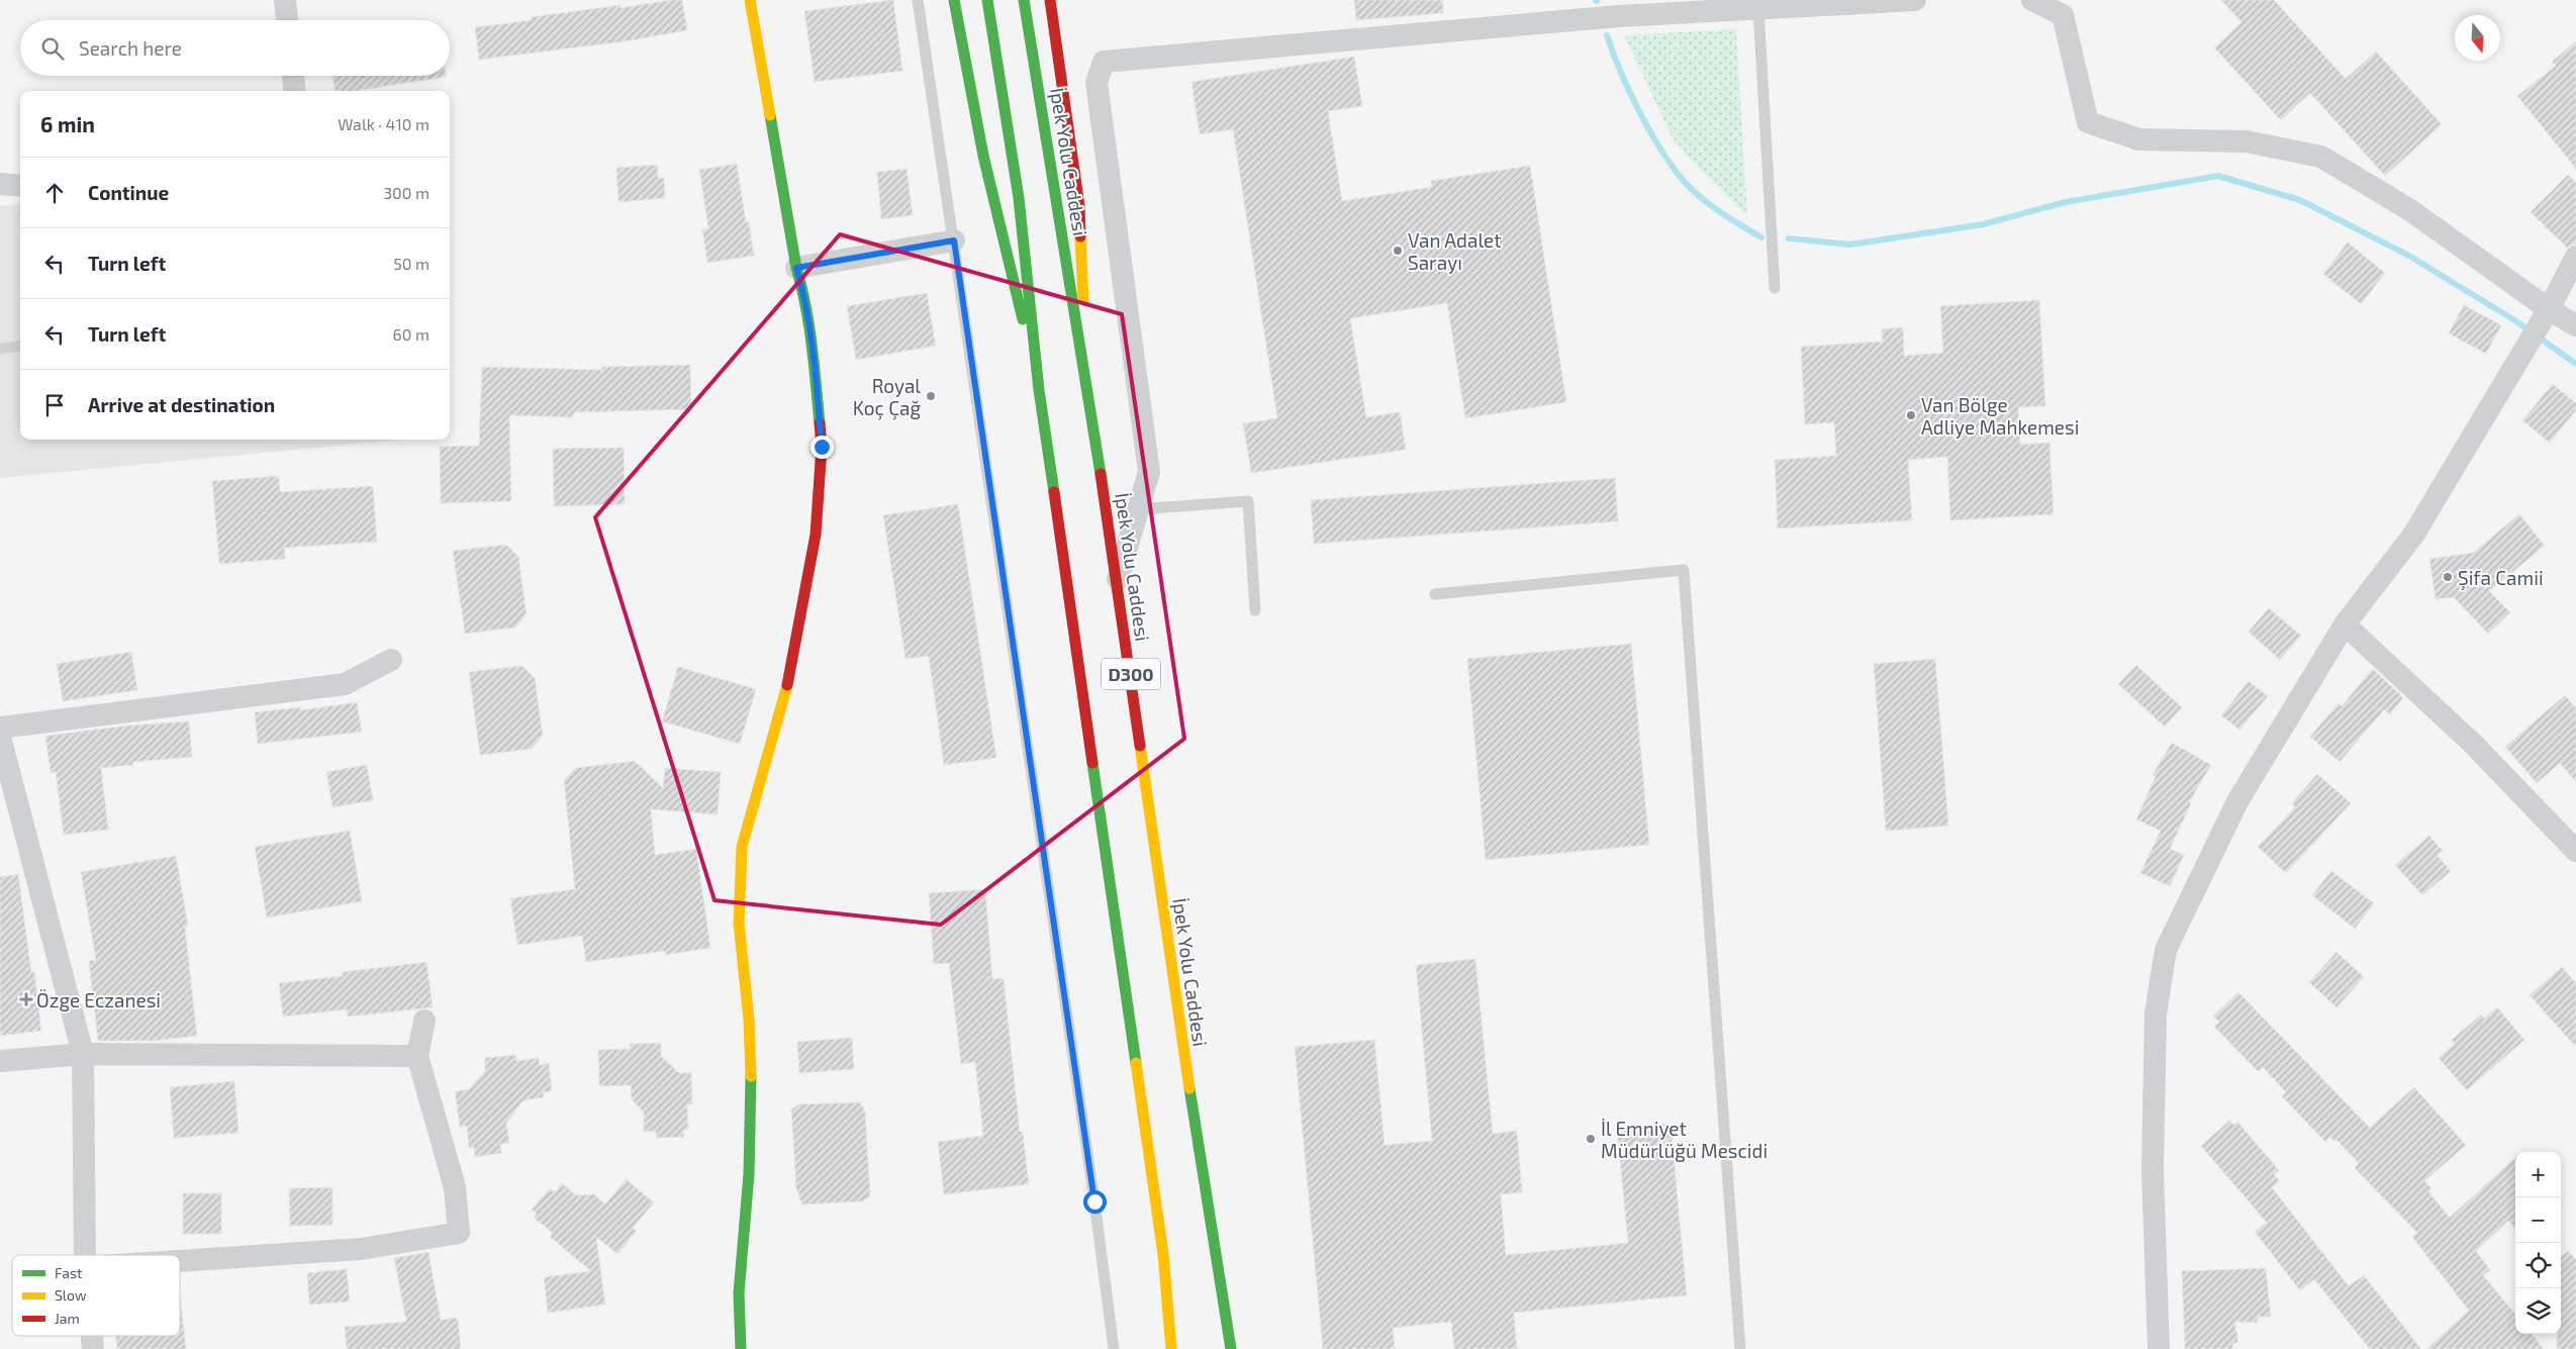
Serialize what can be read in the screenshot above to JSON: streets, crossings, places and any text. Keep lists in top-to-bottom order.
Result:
{
  "streets": {
    "main road": ["İpek Yolu Caddesi", "D300"]
  },
  "places": {
    "other": [
      "Van Adalet Sarayı",
      "Royal Koç Çağ",
      "Van Bölge Adliye Mahkemesi",
      "Şifa Camii",
      "İl Emniyet Müdürlüğü Mescidi"
    ],
    "health": ["Özge Eczanesi"]
  },
  "legend": ["Fast", "Slow", "Jam"],
  "north": "bottom",
  "page": {
    "search": "Search here",
    "heading": ["6 min", "Walk · 410 m"],
    "list": [
      ["Continue", "300 m"],
      ["Turn left", "50 m"],
      ["Turn left", "60 m"],
      "Arrive at destination"
    ],
    "map_buttons": ["+", "−"]
  }
}
